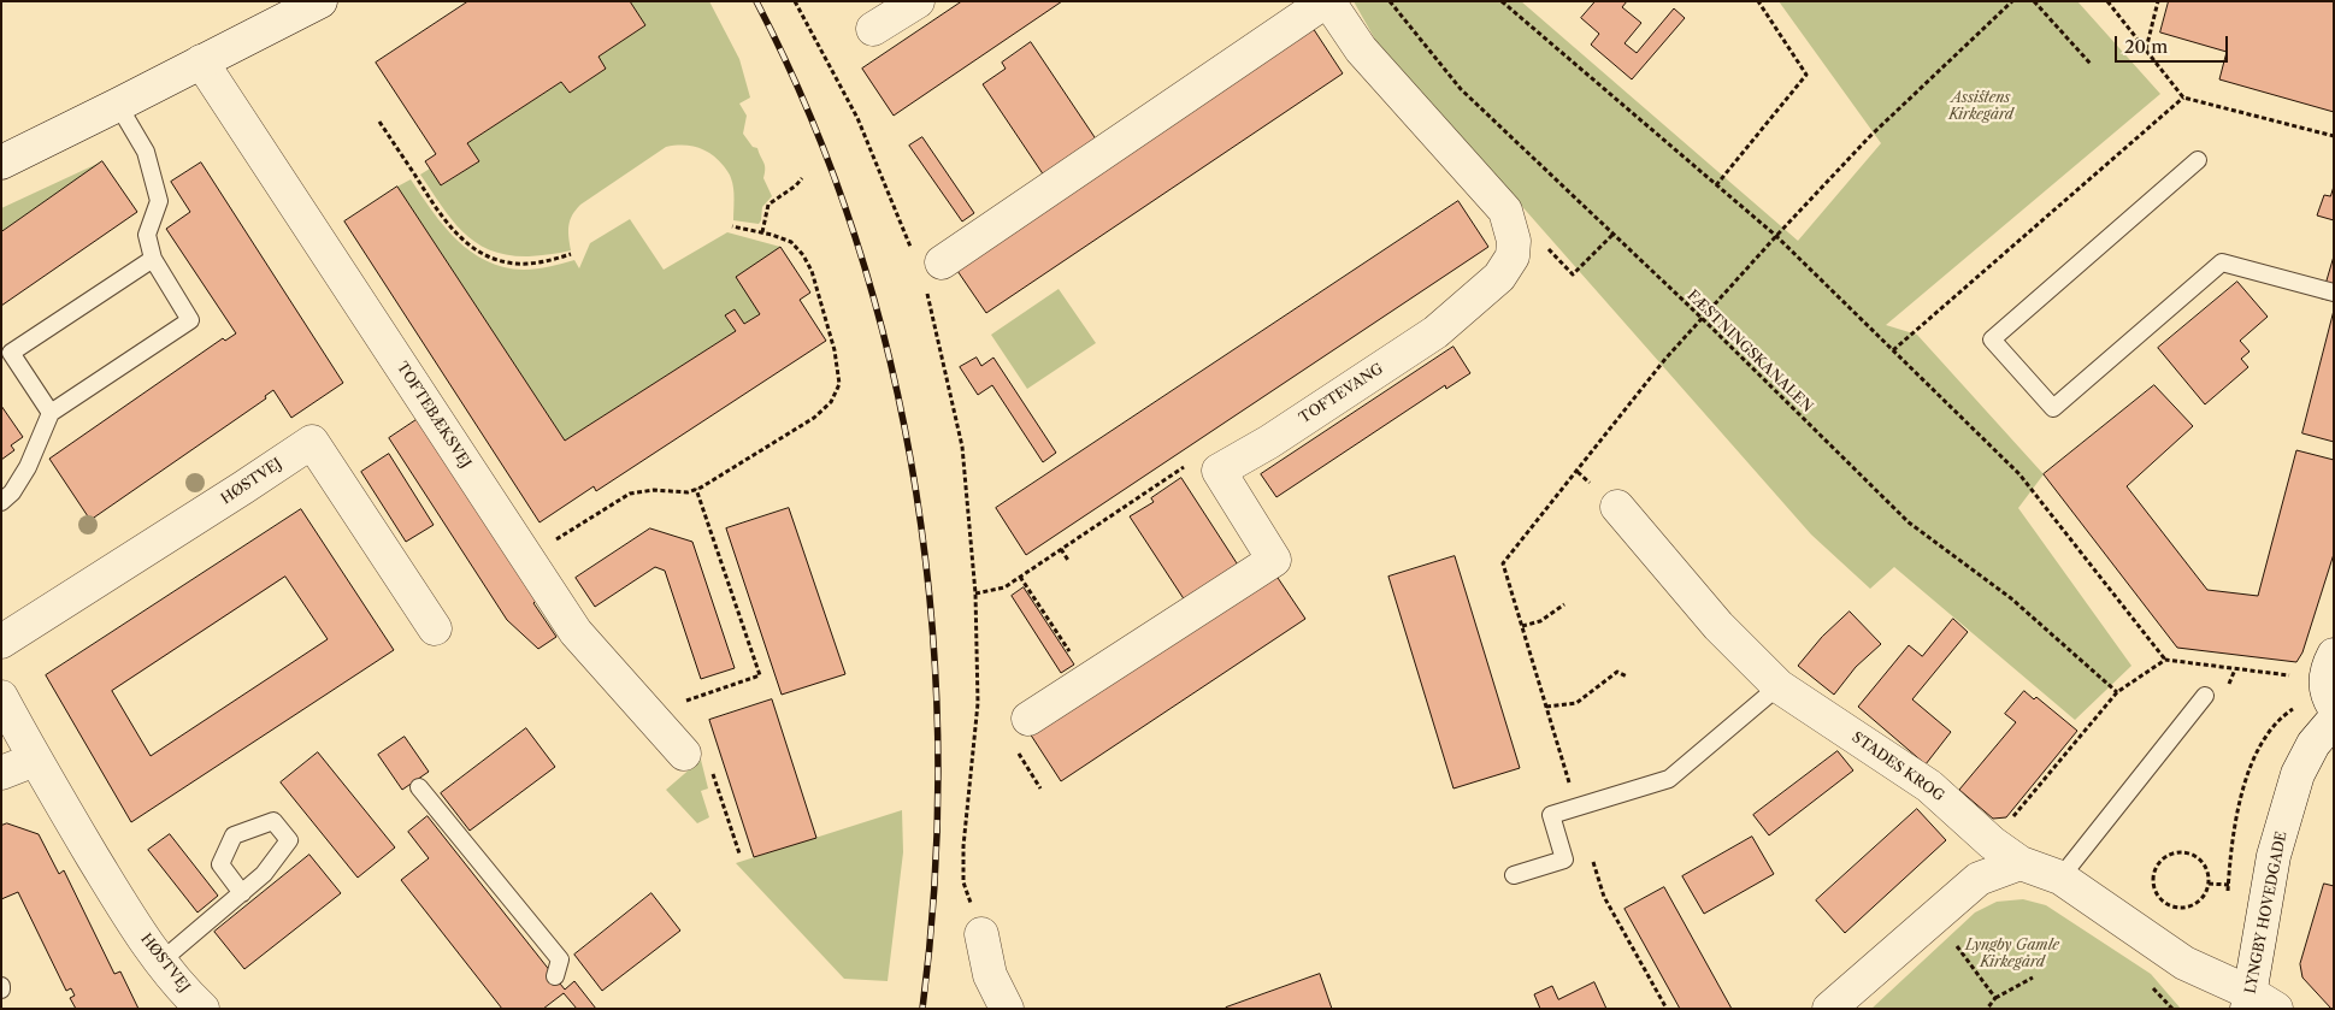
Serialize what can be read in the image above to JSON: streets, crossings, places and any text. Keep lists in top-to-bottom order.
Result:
{
  "streets": {
    "street": [
      "TOFTEVANG",
      "TOFTEBÆKSVEJ",
      "HØSTVEJ",
      "STADES KROG",
      "LYNGBY HOVEDGADE"
    ],
    "path": ["FÆSTNINGSKANALEN"]
  },
  "crossings": [
    ["STADES KROG", "LYNGBY HOVEDGADE"]
  ],
  "parks": ["Assistens Kirkegård", "Lyngby Gamle Kirkegård"],
  "scale_bar": "20 m"
}
